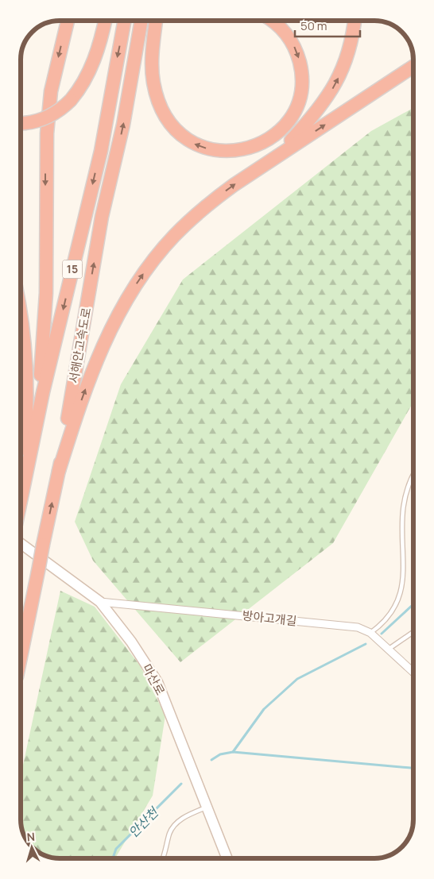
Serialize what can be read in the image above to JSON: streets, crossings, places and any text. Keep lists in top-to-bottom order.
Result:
{
  "streets": {
    "highway": ["15", "서해안고속도로"],
    "street": ["방아고개길", "마산로"]
  },
  "crossings": [
    ["방아고개길", "마산로"]
  ],
  "water": ["안산천"],
  "scale_bar": "50 m",
  "north": "top"
}
